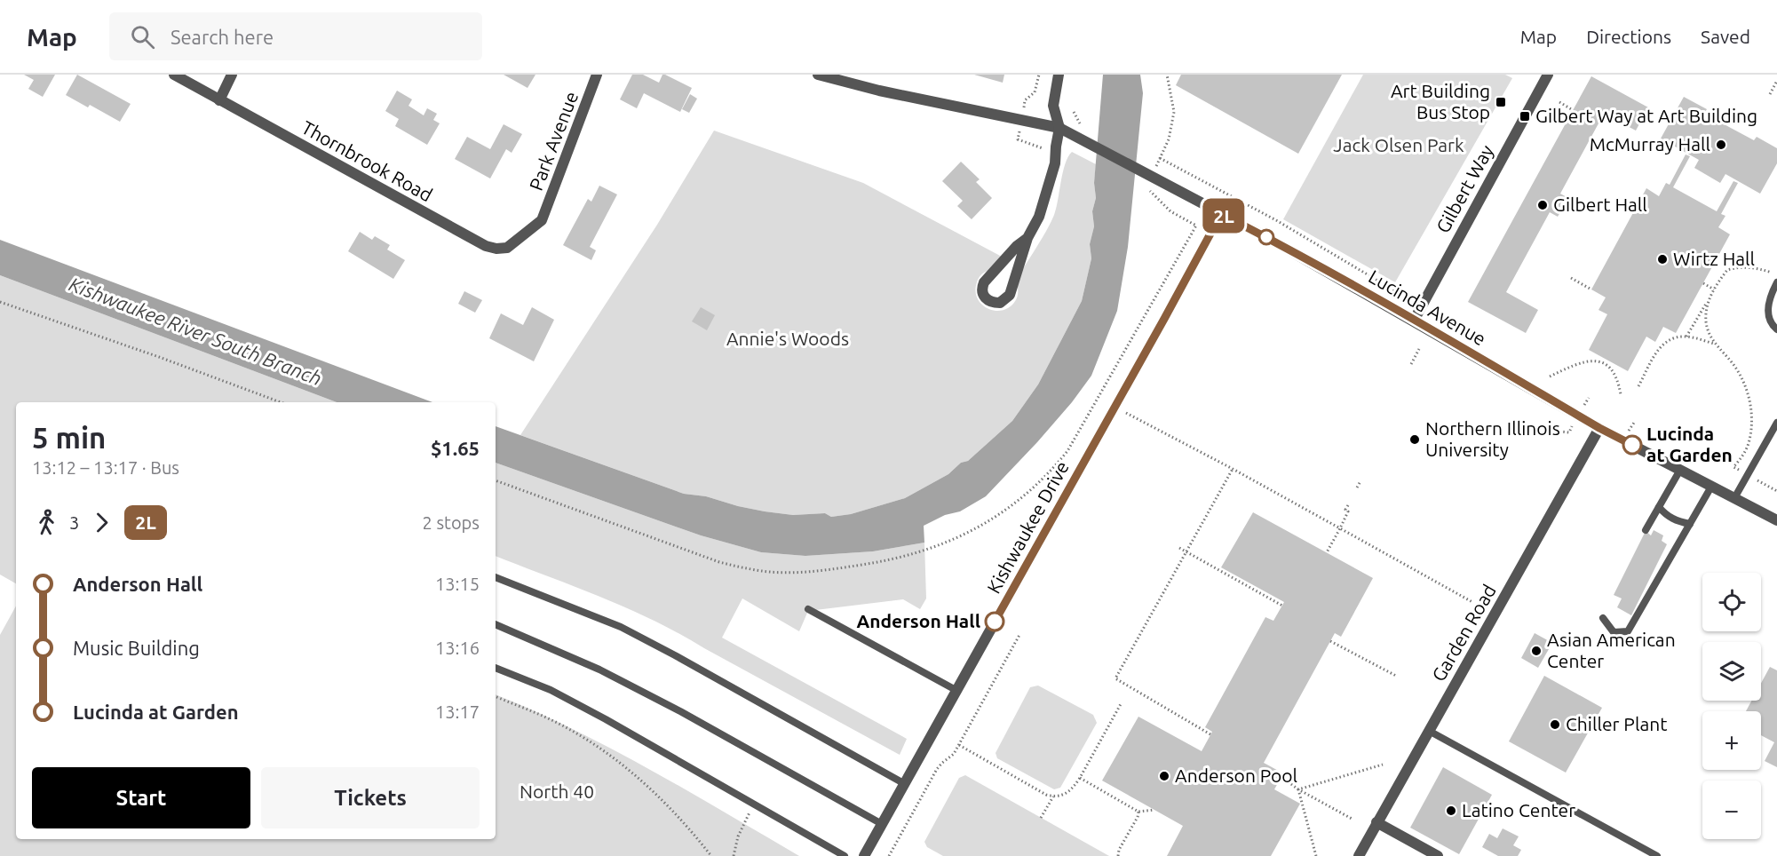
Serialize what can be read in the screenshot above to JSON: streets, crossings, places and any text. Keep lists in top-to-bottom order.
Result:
{
  "streets": {
    "street": [
      "Park Avenue",
      "Thornbrook Road",
      "Gilbert Way",
      "Lucinda Avenue",
      "Kishwaukee Drive",
      "Garden Road"
    ]
  },
  "crossings": [
    ["Park Avenue", "Thornbrook Road"],
    ["Gilbert Way", "Lucinda Avenue"],
    ["Lucinda Avenue", "Kishwaukee Drive"],
    ["Lucinda Avenue", "Garden Road"]
  ],
  "water": ["Kishwaukee River South Branch"],
  "parks": ["Jack Olsen Park", "Annie's Woods", "North 40"],
  "places": {
    "transit": ["Art Building Bus Stop", "Gilbert Way at Art Building"],
    "other": [
      "McMurray Hall",
      "Gilbert Hall",
      "Wirtz Hall",
      "Northern Illinois University",
      "Lucinda at Garden",
      "Anderson Hall",
      "Asian American Center",
      "Chiller Plant",
      "Anderson Pool",
      "Latino Center"
    ]
  },
  "lines": ["bus line 2L"],
  "page": {
    "header": "Map",
    "search": "Search here",
    "nav": ["Map", "Directions", "Saved"],
    "on_map": "2L",
    "heading": ["5 min", "13:12 – 13:17 · Bus", "$1.65"],
    "legs": ["3", "2L", "2 stops"],
    "list": [
      {
        "name": "Anderson Hall",
        "value": "13:15"
      },
      {
        "name": "Music Building",
        "value": "13:16"
      },
      {
        "name": "Lucinda at Garden",
        "value": "13:17"
      }
    ],
    "map_buttons": ["+", "−"],
    "buttons": ["Start", "Tickets"]
  }
}
